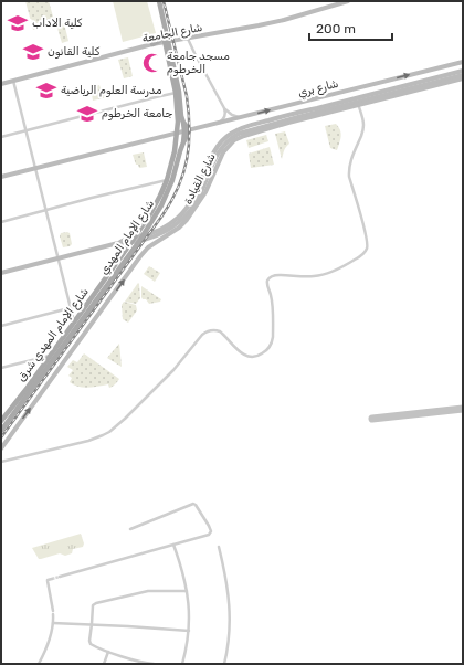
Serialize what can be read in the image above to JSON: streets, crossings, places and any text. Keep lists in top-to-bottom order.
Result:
{
  "streets": {
    "main road": [
      "شارع الجامعة",
      "شارع بري",
      "شارع القيادة",
      "شارع الإمام المهدي",
      "شارع الإمام المهدي شرق"
    ]
  },
  "crossings": [
    ["شارع الجامعة", "شارع الإمام المهدي"],
    ["شارع بري", "شارع الإمام المهدي"],
    ["شارع القيادة", "شارع الإمام المهدي"],
    ["شارع القيادة", "شارع الإمام المهدي شرق"],
    ["شارع الإمام المهدي", "شارع الإمام المهدي شرق"]
  ],
  "one_way": ["شارع بري"],
  "places": {
    "school or university": [
      "كلية الاداب",
      "كلية القانون",
      "مدرسة العلوم الرياضية",
      "جامعة الخرطوم"
    ],
    "mosque": ["مسجد جامعة الخرطوم"]
  },
  "scale_bar": "200 m"
}
